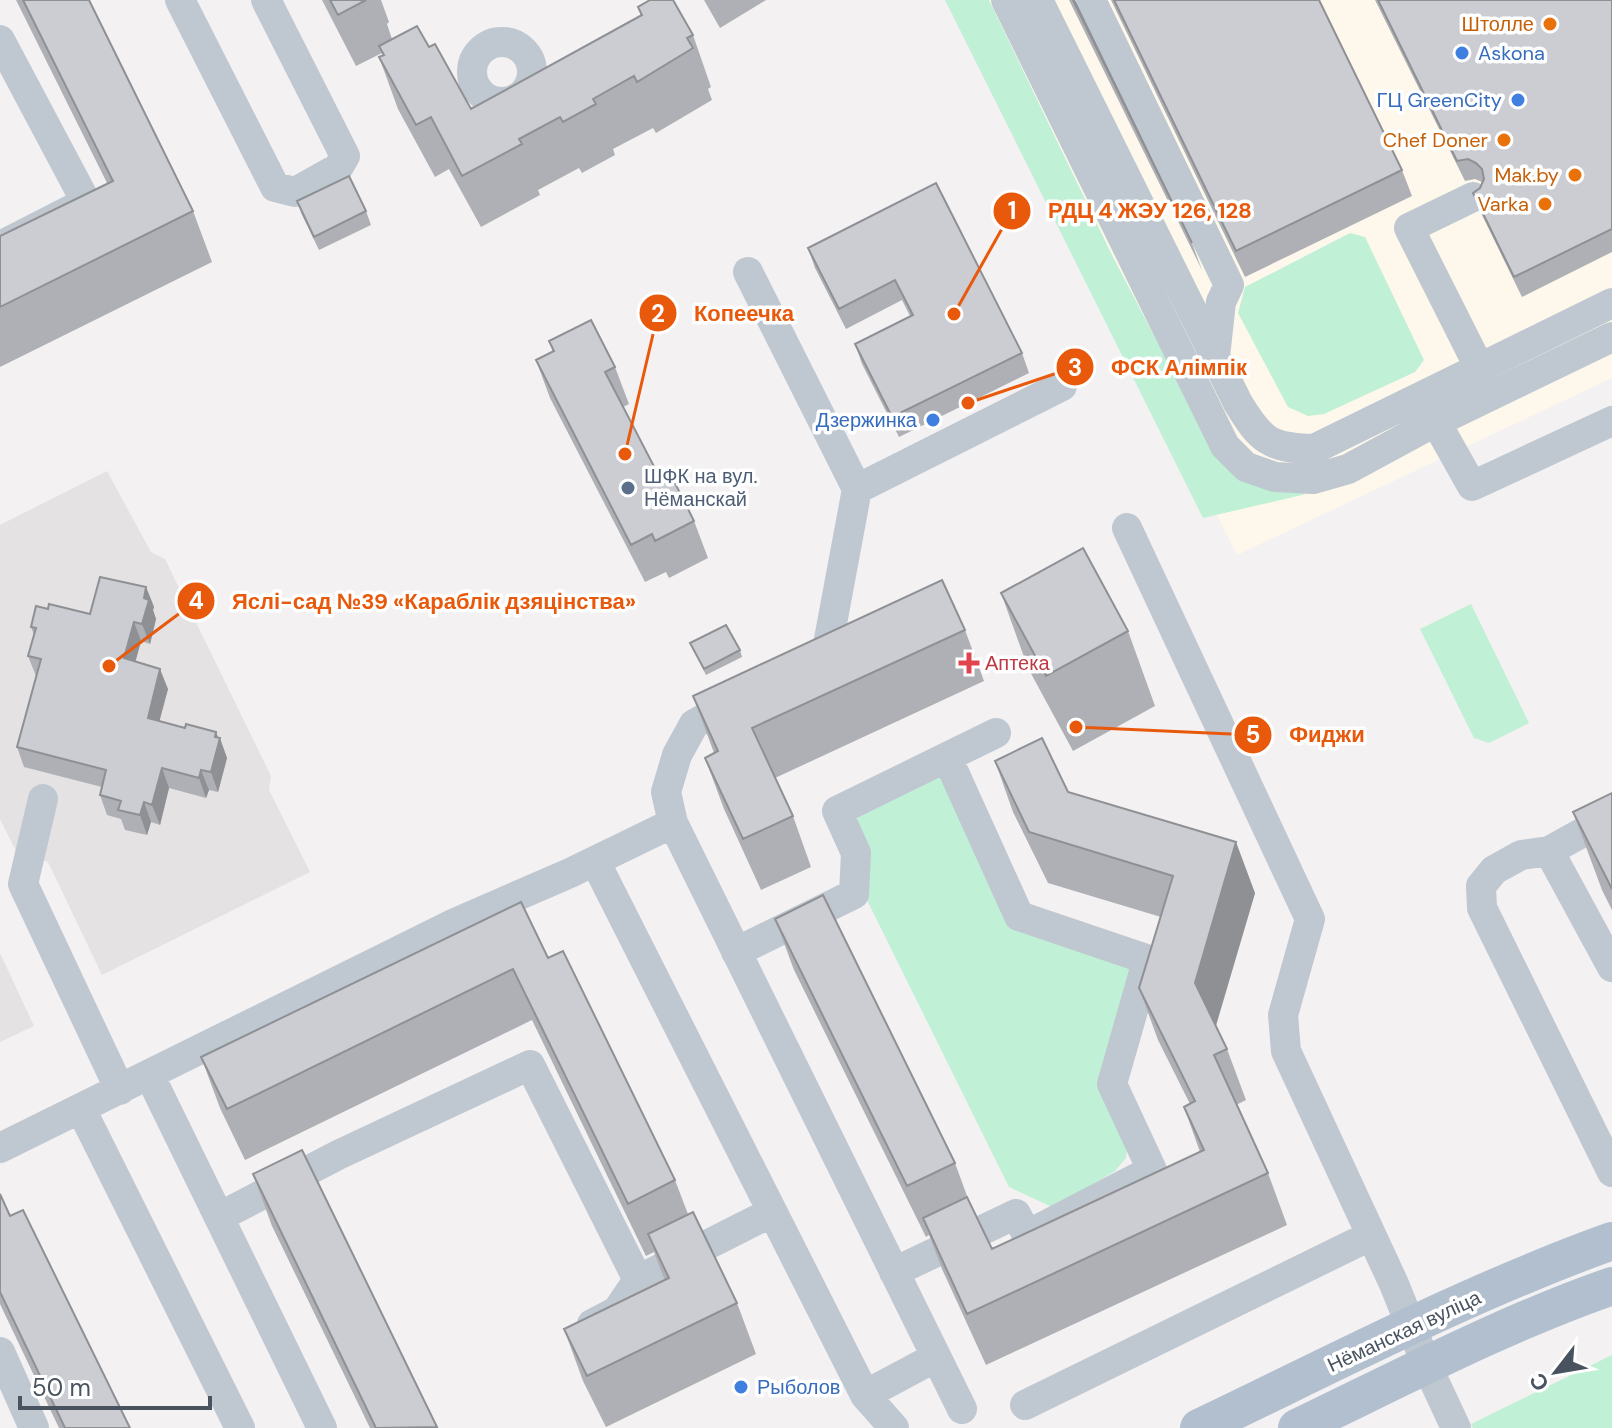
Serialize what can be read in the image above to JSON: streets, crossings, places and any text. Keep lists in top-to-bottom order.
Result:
{
  "streets": {
    "main road": ["Нёманская вуліца"]
  },
  "places": {
    "other": [
      "Штолле",
      "Askona",
      "ГЦ GreenCity",
      "Chef Doner",
      "Mak.by",
      "Varka",
      "РДЦ 4 ЖЭУ 126, 128",
      "ФСК Алімпік",
      "Дзержинка",
      "Копеечка",
      "ШФК на вул. Нёманскай",
      "Яслі-сад №39 «Караблік дзяцінства»",
      "Фиджи",
      "Рыболов"
    ],
    "health": ["Аптека"]
  },
  "scale_bar": "50 m",
  "north": "bottom left"
}
